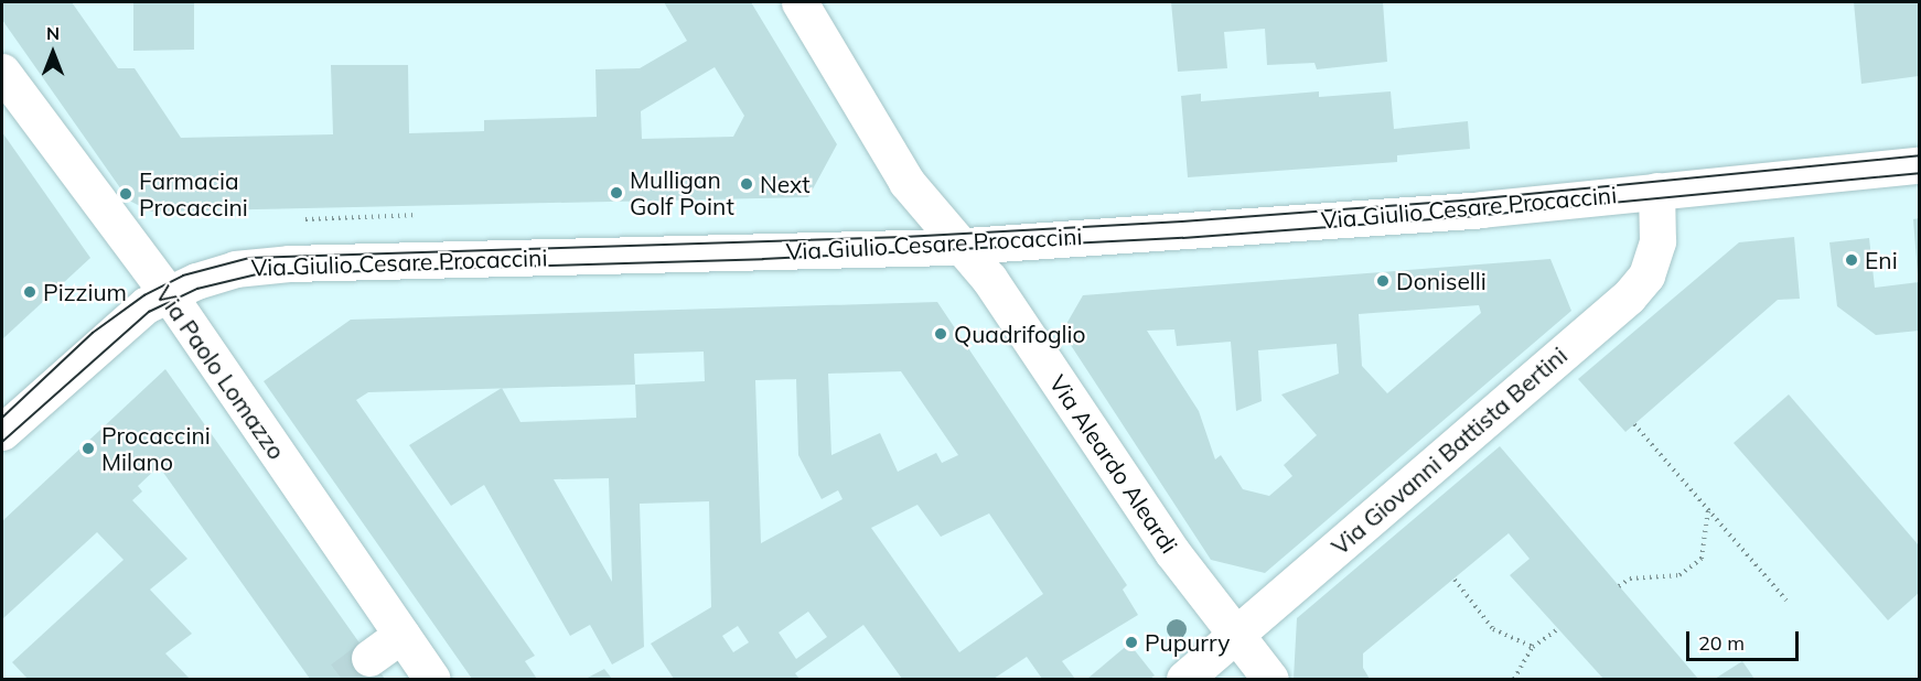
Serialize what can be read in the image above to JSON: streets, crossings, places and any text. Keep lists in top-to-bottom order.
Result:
{
  "streets": {
    "street": [
      "Via Giulio Cesare Procaccini",
      "Via Paolo Lomazzo",
      "Via Giovanni Battista Bertini",
      "Via Aleardo Aleardi"
    ]
  },
  "crossings": [
    ["Via Giulio Cesare Procaccini", "Via Paolo Lomazzo"],
    ["Via Giulio Cesare Procaccini", "Via Giovanni Battista Bertini"],
    ["Via Giulio Cesare Procaccini", "Via Aleardo Aleardi"],
    ["Via Giovanni Battista Bertini", "Via Aleardo Aleardi"]
  ],
  "places": [
    "Next",
    "Mulligan Golf Point",
    "Farmacia Procaccini",
    "Eni",
    "Doniselli",
    "Pizzium",
    "Quadrifoglio",
    "Procaccini Milano",
    "Pupurry"
  ],
  "scale_bar": "20 m",
  "north": "top"
}
